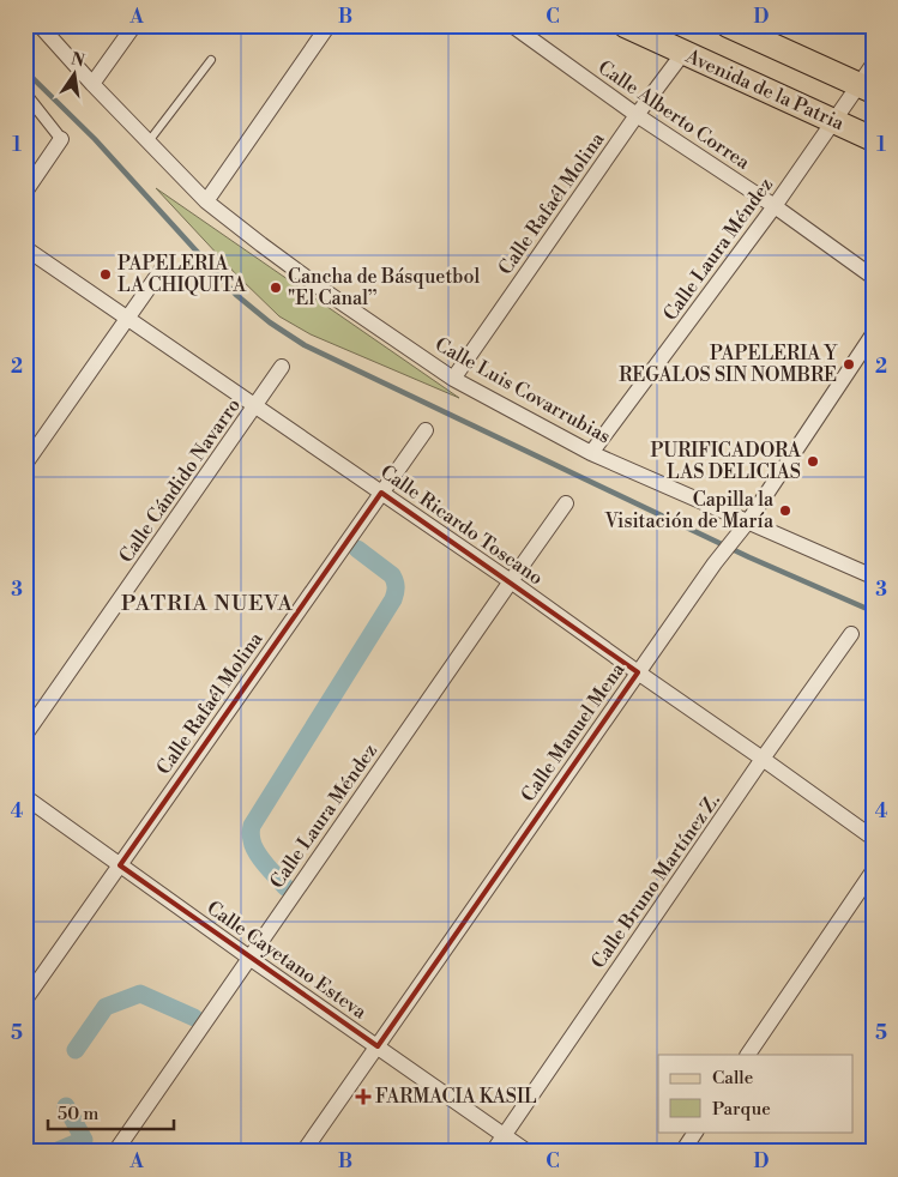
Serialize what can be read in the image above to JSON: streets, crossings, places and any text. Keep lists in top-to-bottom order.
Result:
{
  "streets": {
    "main road": ["Avenida de la Patria"],
    "street": [
      "Calle Alberto Correa",
      "Calle Rafaél Molina",
      "Calle Laura Méndez",
      "Calle Luis Covarrubias",
      "Calle Cándido Navarro",
      "Calle Ricardo Toscano",
      "Calle Manuel Mena",
      "Calle Bruno Martínez Z.",
      "Calle Cayetano Esteva"
    ]
  },
  "crossings": [
    ["Avenida de la Patria", "Calle Rafaél Molina"],
    ["Avenida de la Patria", "Calle Laura Méndez"],
    ["Calle Alberto Correa", "Calle Rafaél Molina"],
    ["Calle Alberto Correa", "Calle Laura Méndez"],
    ["Calle Rafaél Molina", "Calle Luis Covarrubias"],
    ["Calle Rafaél Molina", "Calle Ricardo Toscano"],
    ["Calle Rafaél Molina", "Calle Cayetano Esteva"],
    ["Calle Laura Méndez", "Calle Luis Covarrubias"],
    ["Calle Laura Méndez", "Calle Ricardo Toscano"],
    ["Calle Laura Méndez", "Calle Cayetano Esteva"],
    ["Calle Luis Covarrubias", "Calle Manuel Mena"],
    ["Calle Cándido Navarro", "Calle Ricardo Toscano"],
    ["Calle Ricardo Toscano", "Calle Manuel Mena"],
    ["Calle Ricardo Toscano", "Calle Bruno Martínez Z."],
    ["Calle Manuel Mena", "Calle Cayetano Esteva"],
    ["Calle Bruno Martínez Z.", "Calle Cayetano Esteva"]
  ],
  "districts": ["PATRIA NUEVA"],
  "places": {
    "other": [
      "PAPELERIA LA CHIQUITA",
      "Cancha de Básquetbol \"El Canal”",
      "PAPELERIA Y REGALOS SIN NOMBRE",
      "PURIFICADORA LAS DELICIAS",
      "Capilla la Visitación de María"
    ],
    "health": ["FARMACIA KASIL"]
  },
  "legend": ["Calle", "Parque"],
  "scale_bar": "50 m",
  "north": "top",
  "grid": {
    "columns": [
      "A",
      "B",
      "C",
      "D"
    ],
    "rows": [
      "1",
      "2",
      "3",
      "4",
      "5"
    ]
  }
}
